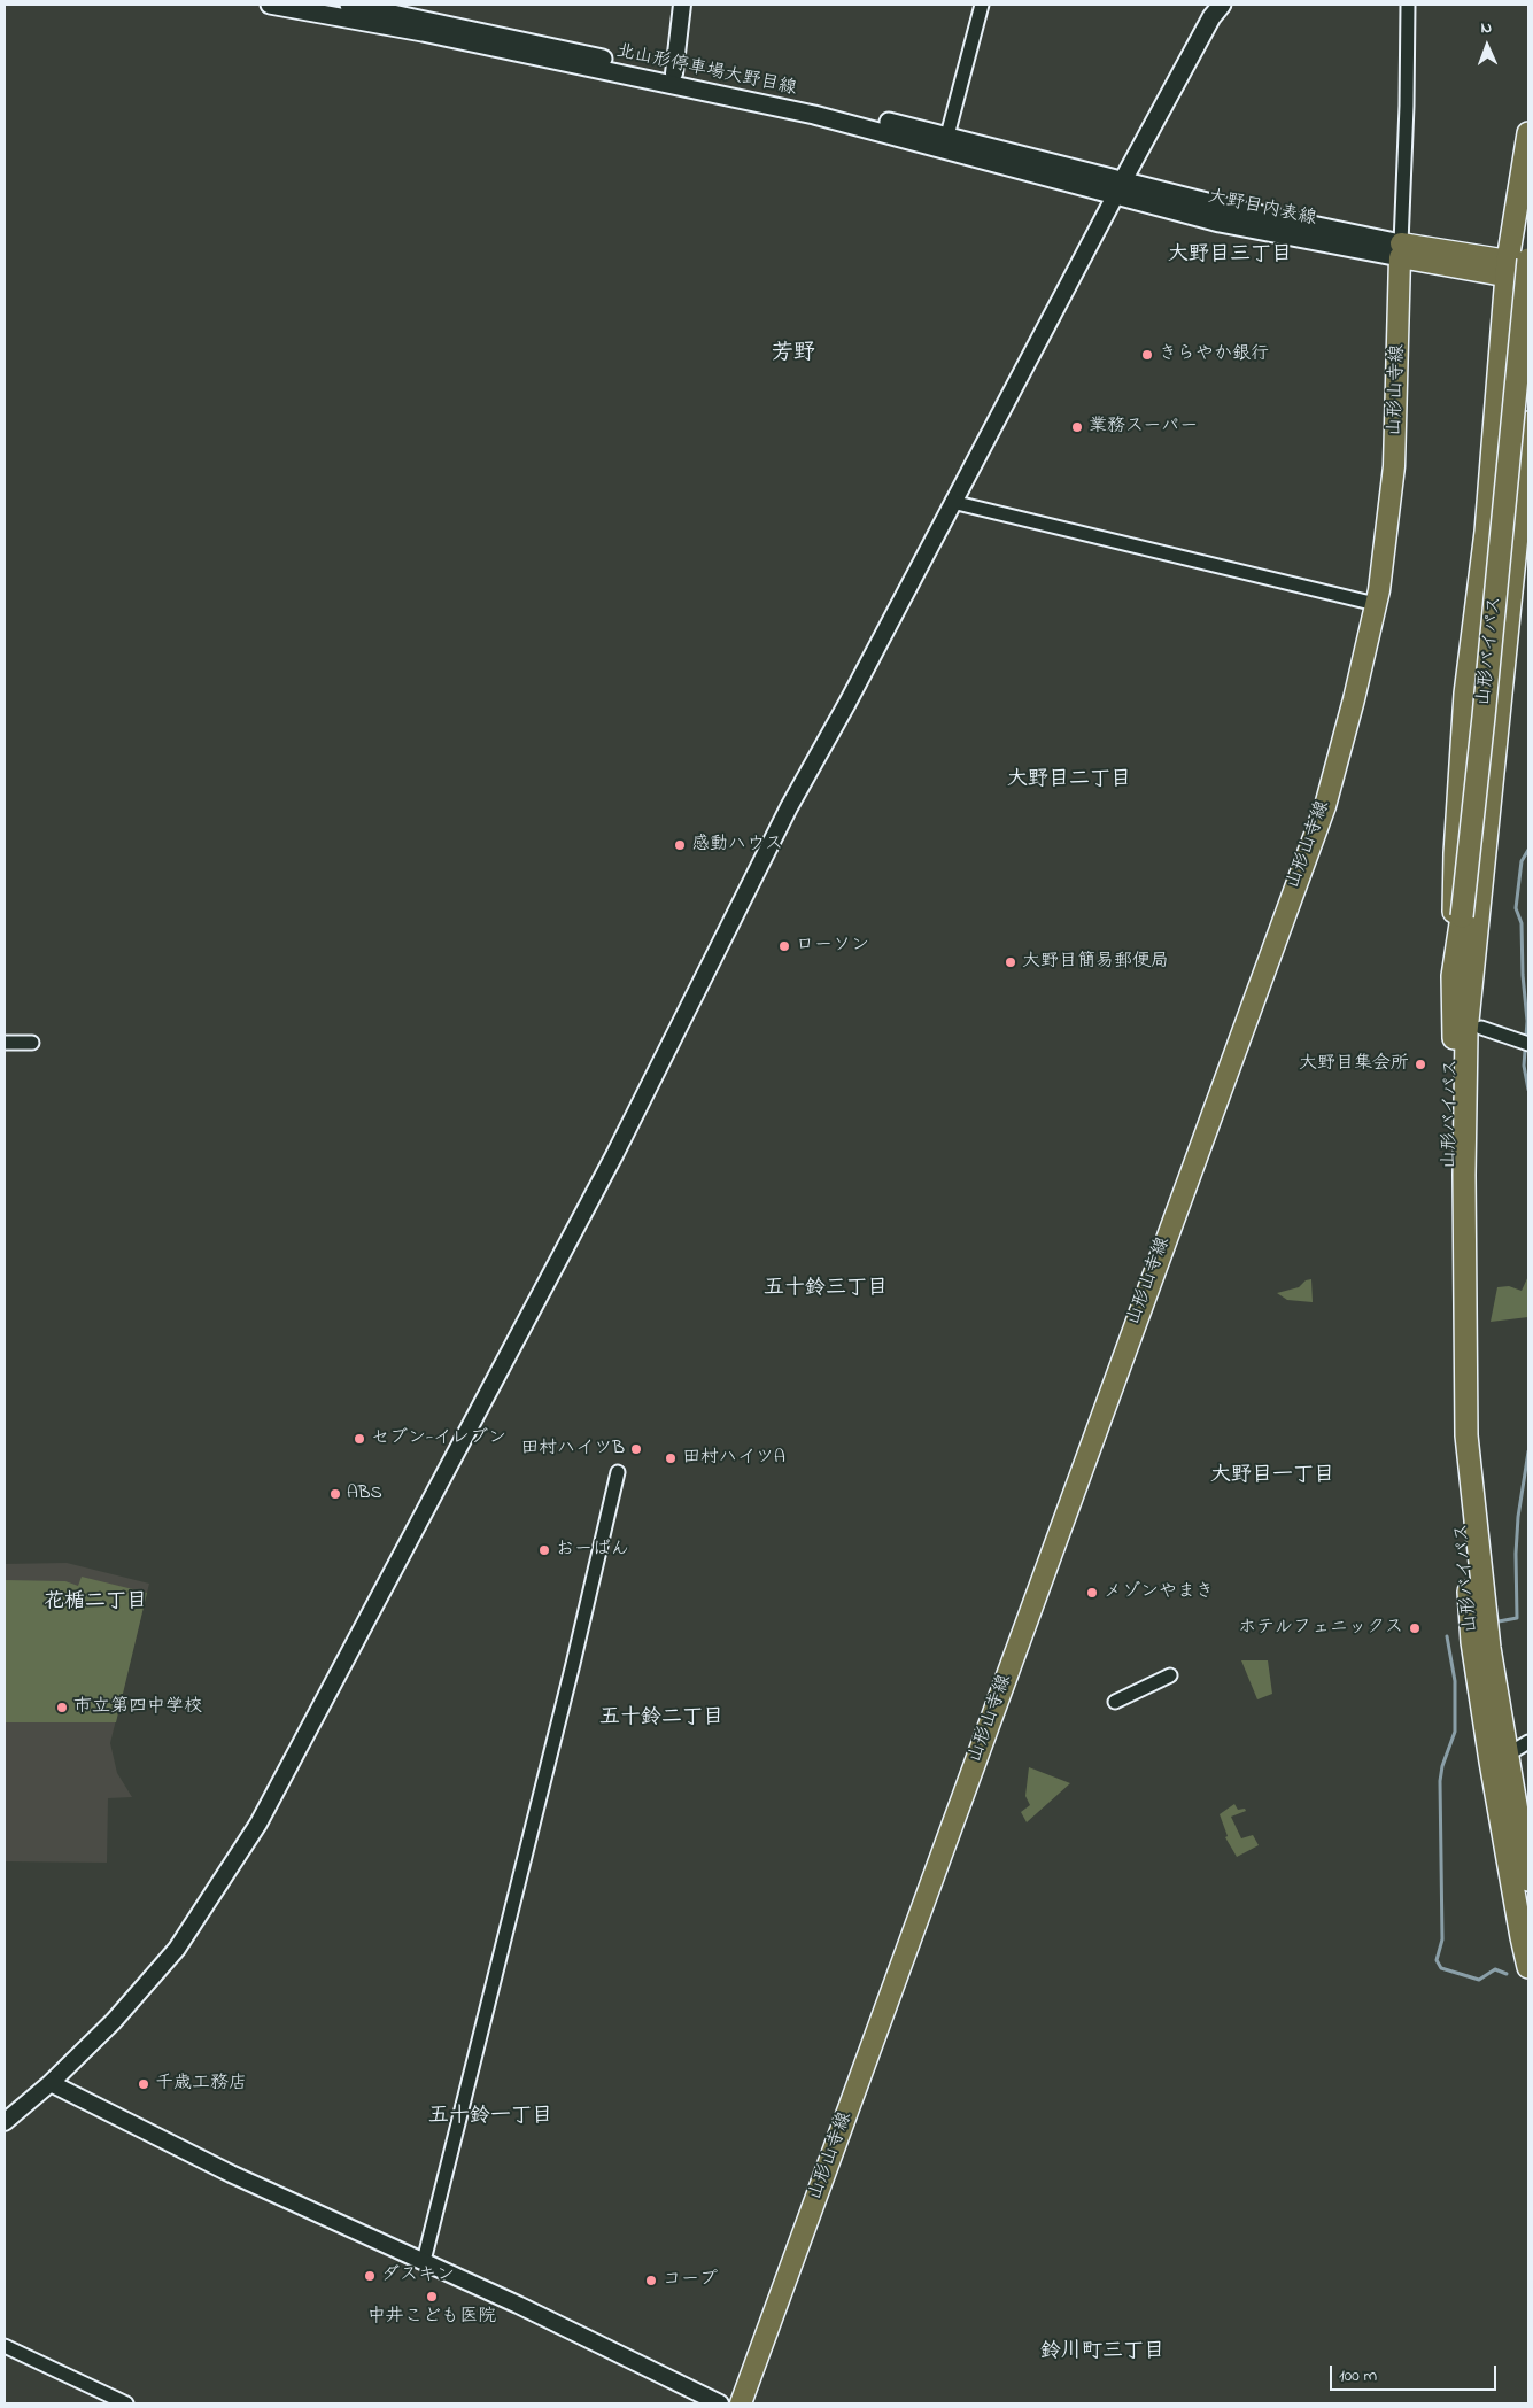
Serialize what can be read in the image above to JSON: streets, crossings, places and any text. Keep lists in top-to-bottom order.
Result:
{
  "streets": {
    "highway": ["山形バイパス"],
    "main road": ["北山形停車場大野目線", "大野目内表線", "山形山寺線"]
  },
  "crossings": [
    ["北山形停車場大野目線", "大野目内表線"],
    ["大野目内表線", "山形山寺線"]
  ],
  "districts": [
    "大野目三丁目",
    "芳野",
    "大野目二丁目",
    "五十鈴三丁目",
    "大野目一丁目",
    "花楯二丁目",
    "五十鈴二丁目",
    "五十鈴一丁目",
    "鈴川町三丁目"
  ],
  "places": [
    "きらやか銀行",
    "業務スーパー",
    "感動ハウス",
    "ローソン",
    "大野目簡易郵便局",
    "大野目集会所",
    "セブン-イレブン",
    "田村ハイツB",
    "田村ハイツA",
    "ABS",
    "おーばん",
    "メゾンやまき",
    "ホテルフェニックス",
    "市立第四中学校",
    "千歳工務店",
    "ダスキン",
    "コープ",
    "中井こども医院"
  ],
  "scale_bar": "100 m",
  "north": "top"
}
